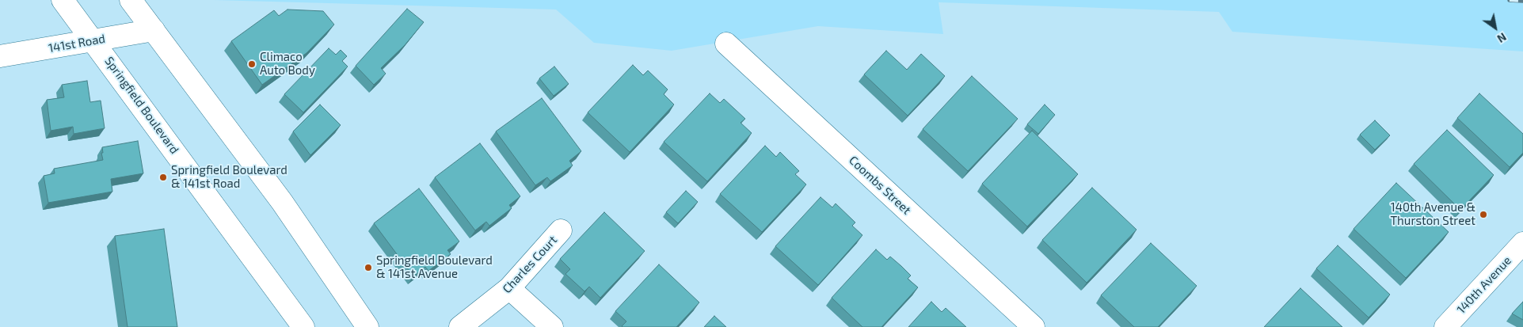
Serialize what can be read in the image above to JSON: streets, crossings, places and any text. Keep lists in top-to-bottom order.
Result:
{
  "streets": {
    "street": [
      "141st Road",
      "Springfield Boulevard",
      "Coombs Street",
      "Charles Court",
      "140th Avenue"
    ]
  },
  "crossings": [
    ["141st Road", "Springfield Boulevard"]
  ],
  "places": [
    "Climaco Auto Body",
    "Springfield Boulevard & 141st Road",
    "140th Avenue & Thurston Street",
    "Springfield Boulevard & 141st Avenue"
  ],
  "north": "bottom right"
}
